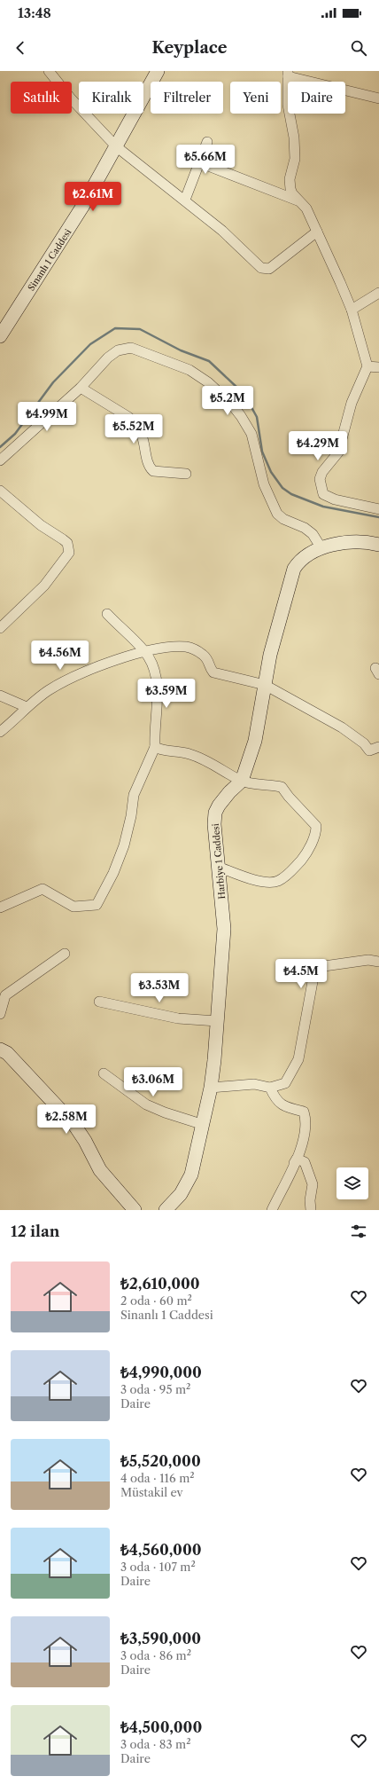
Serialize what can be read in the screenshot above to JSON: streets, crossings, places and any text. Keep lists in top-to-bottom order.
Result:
{
  "streets": {
    "street": ["Sinanlı 1 Caddesi", "Harbiye 1 Caddesi"]
  },
  "page": {
    "status": "13:48",
    "header": "Keyplace",
    "chip": [
      "Satılık",
      "Kiralık",
      "Filtreler",
      "Yeni",
      "Daire"
    ],
    "price": [
      "₺5.66M",
      "₺2.61M",
      "₺5.2M",
      "₺4.99M",
      "₺5.52M",
      "₺4.29M",
      "₺4.56M",
      "₺3.59M",
      "₺4.5M",
      "₺3.53M",
      "₺3.06M",
      "₺2.58M"
    ],
    "heading": "12 ilan",
    "list": [
      {
        "name": "₺2,610,000",
        "note": "2 oda · 60 m² · Sinanlı 1 Caddesi"
      },
      {
        "name": "₺4,990,000",
        "note": "3 oda · 95 m² · Daire"
      },
      {
        "name": "₺5,520,000",
        "note": "4 oda · 116 m² · Müstakil ev"
      },
      {
        "name": "₺4,560,000",
        "note": "3 oda · 107 m² · Daire"
      },
      {
        "name": "₺3,590,000",
        "note": "3 oda · 86 m² · Daire"
      },
      {
        "name": "₺4,500,000",
        "note": "3 oda · 83 m² · Daire"
      }
    ]
  }
}
